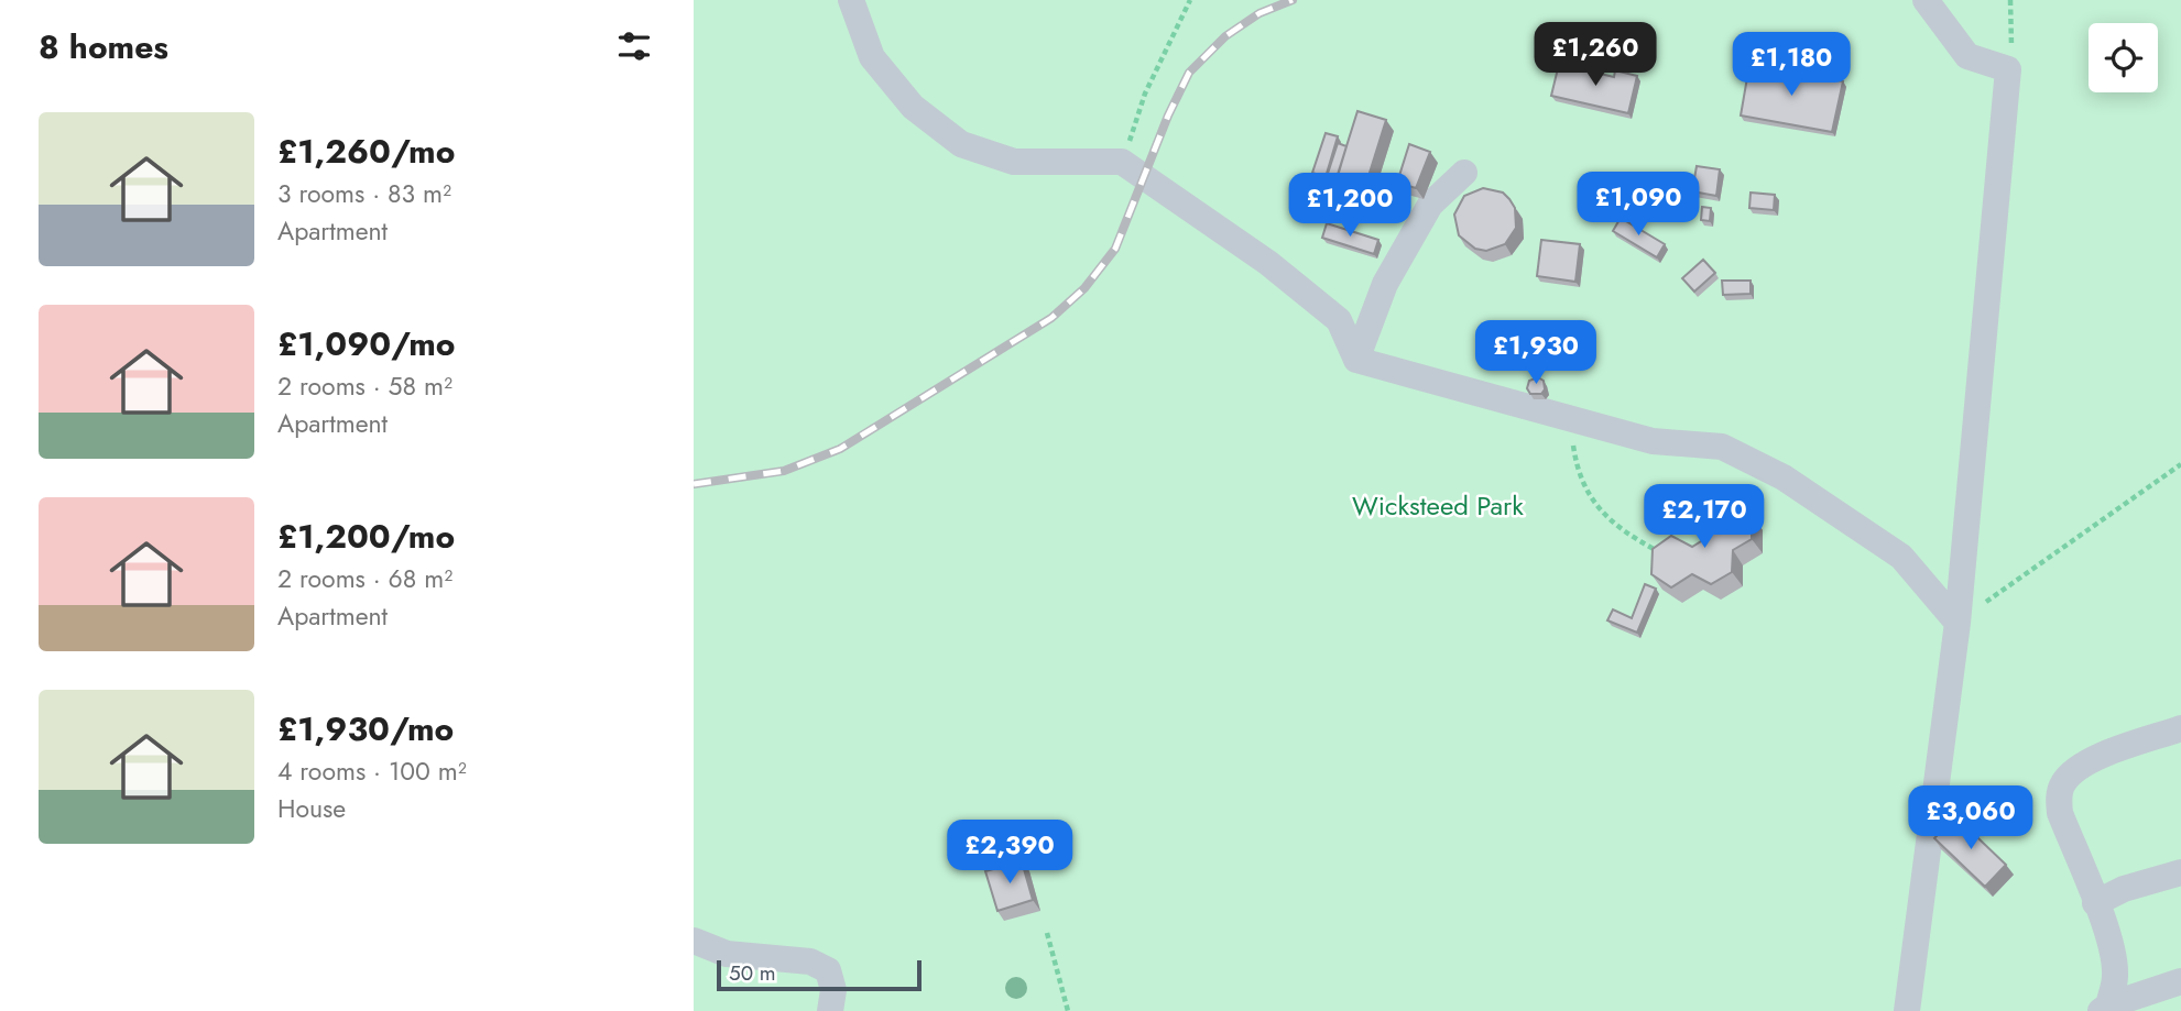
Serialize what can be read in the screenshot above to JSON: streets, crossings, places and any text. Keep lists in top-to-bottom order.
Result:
{
  "parks": ["Wicksteed Park"],
  "scale_bar": "50 m",
  "page": {
    "heading": "8 homes",
    "price": [
      "£1,260",
      "£1,180",
      "£1,090",
      "£1,200",
      "£1,930",
      "£2,170",
      "£3,060",
      "£2,390"
    ],
    "list": [
      {
        "name": "£1,260/mo",
        "note": "3 rooms · 83 m² · Apartment"
      },
      {
        "name": "£1,090/mo",
        "note": "2 rooms · 58 m² · Apartment"
      },
      {
        "name": "£1,200/mo",
        "note": "2 rooms · 68 m² · Apartment"
      },
      {
        "name": "£1,930/mo",
        "note": "4 rooms · 100 m² · House"
      }
    ],
    "scale": "50 m"
  }
}
